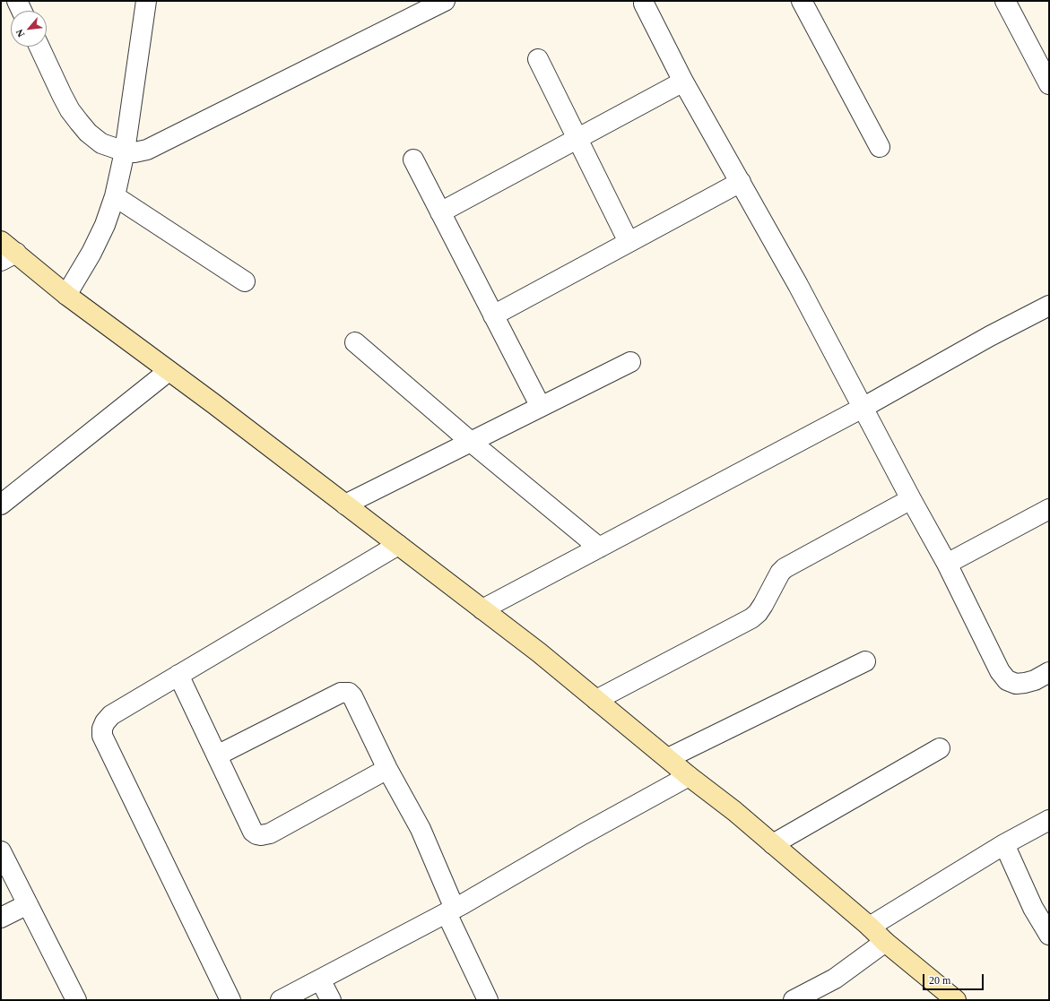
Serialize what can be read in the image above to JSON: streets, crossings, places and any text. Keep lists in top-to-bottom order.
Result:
{
  "scale_bar": "20 m",
  "north": "bottom left"
}
